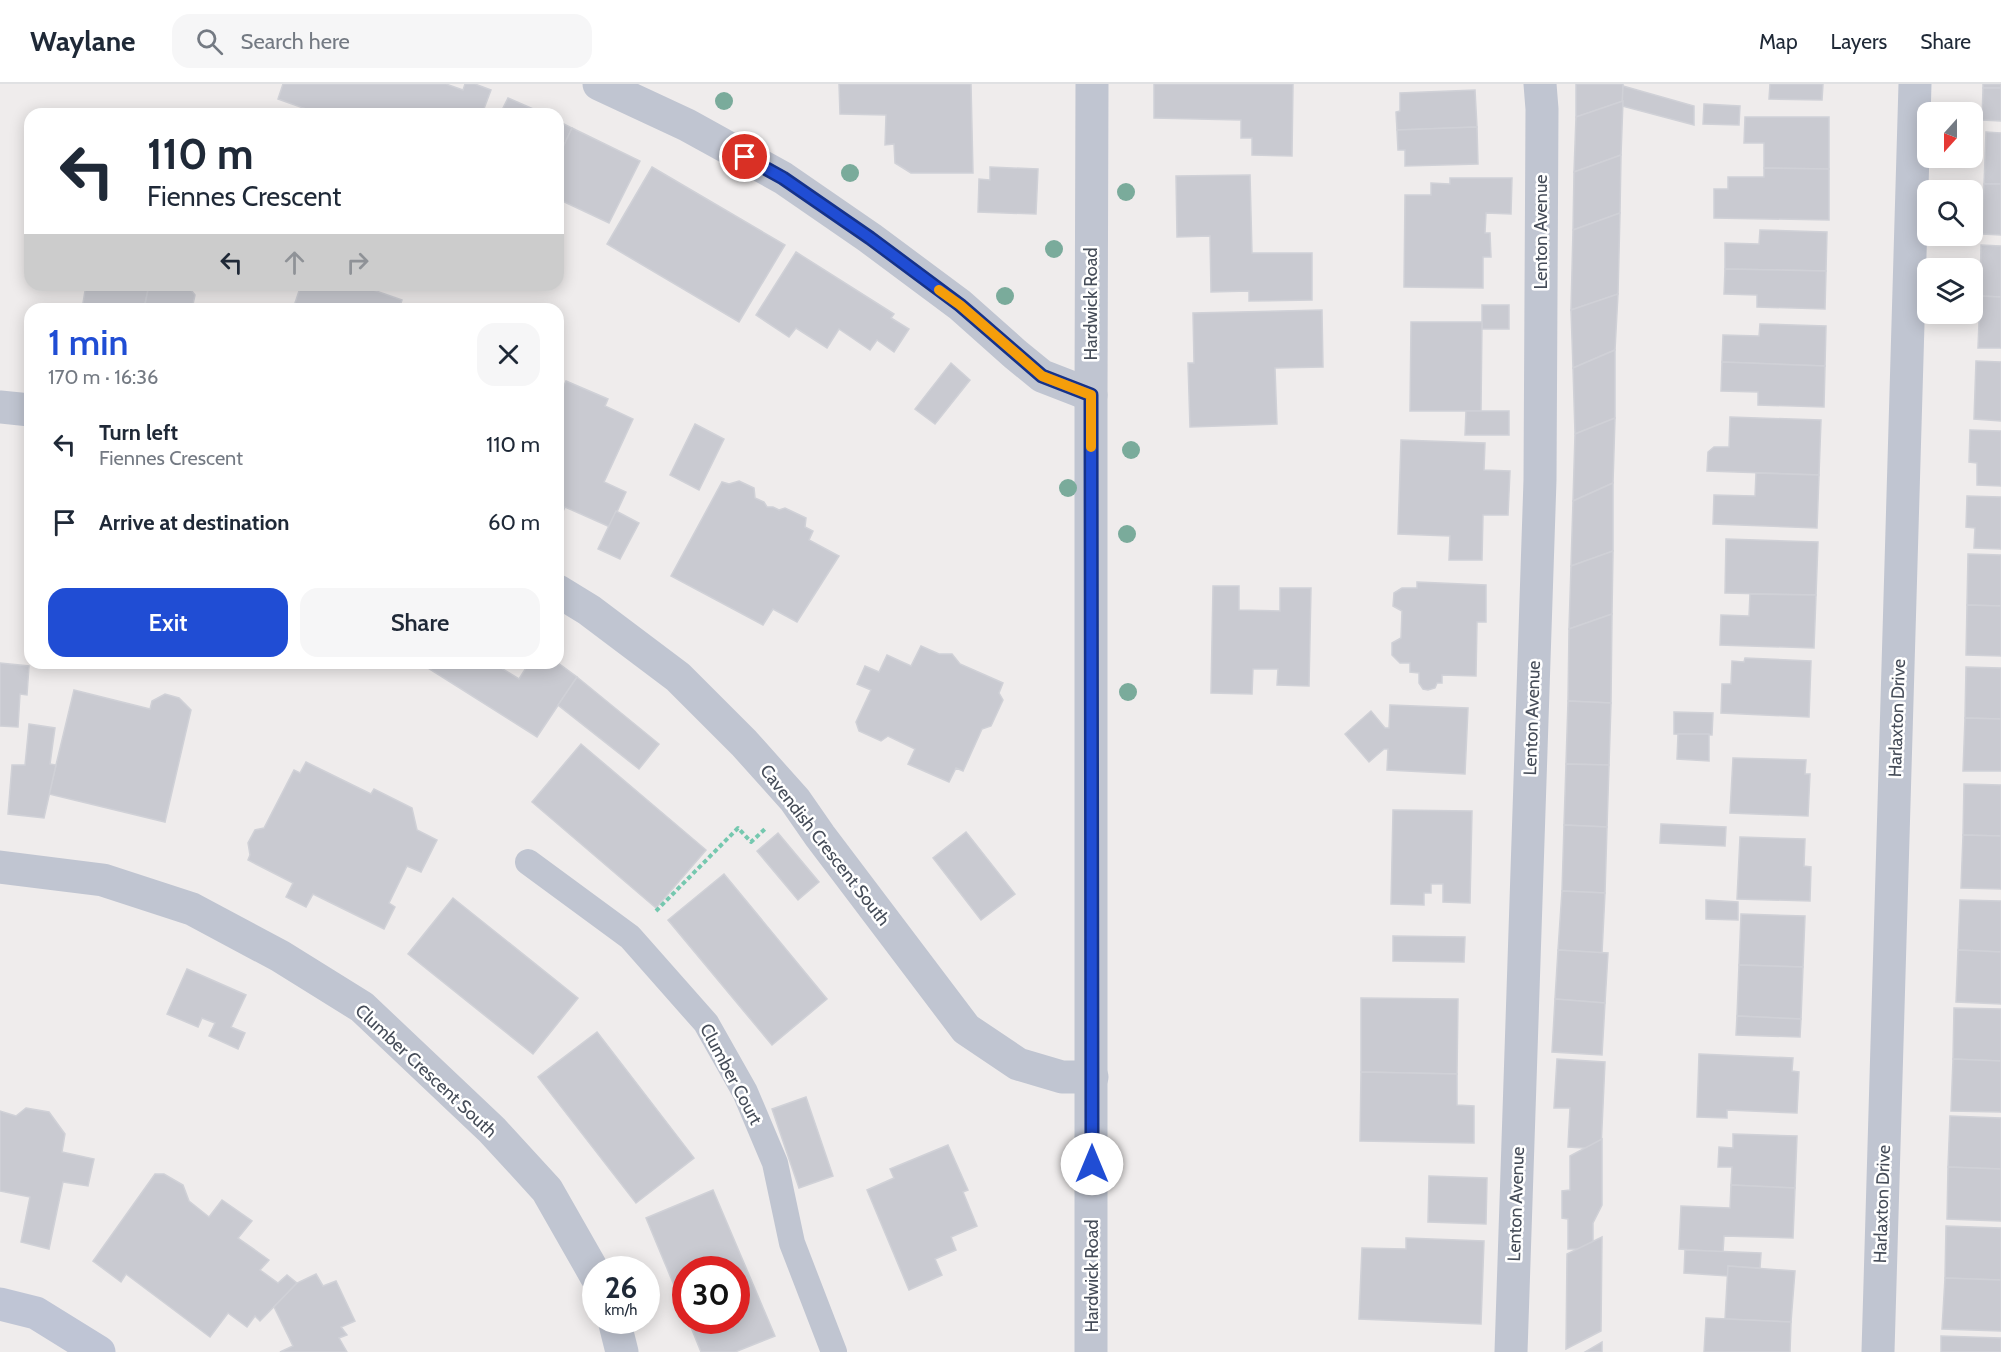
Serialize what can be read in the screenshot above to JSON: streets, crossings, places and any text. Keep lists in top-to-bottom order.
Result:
{
  "streets": {
    "street": [
      "Lenton Avenue",
      "Hardwick Road",
      "Harlaxton Drive",
      "Cavendish Crescent South",
      "Clumber Crescent South"
    ],
    "lane": ["Clumber Court"]
  },
  "crossings": [
    ["Hardwick Road", "Cavendish Crescent South"]
  ],
  "north": "bottom",
  "page": {
    "header": "Waylane",
    "search": "Search here",
    "nav": ["Map", "Layers", "Share"],
    "turn": ["110 m", "Fiennes Crescent"],
    "heading": ["1 min", "170 m · 16:36"],
    "list": [
      {
        "name": "Turn left",
        "note": "Fiennes Crescent",
        "value": "110 m"
      },
      {
        "name": "Arrive at destination",
        "value": "60 m"
      }
    ],
    "buttons": ["Exit", "Share"],
    "speed": "26 km/h",
    "limit": "30"
  }
}
